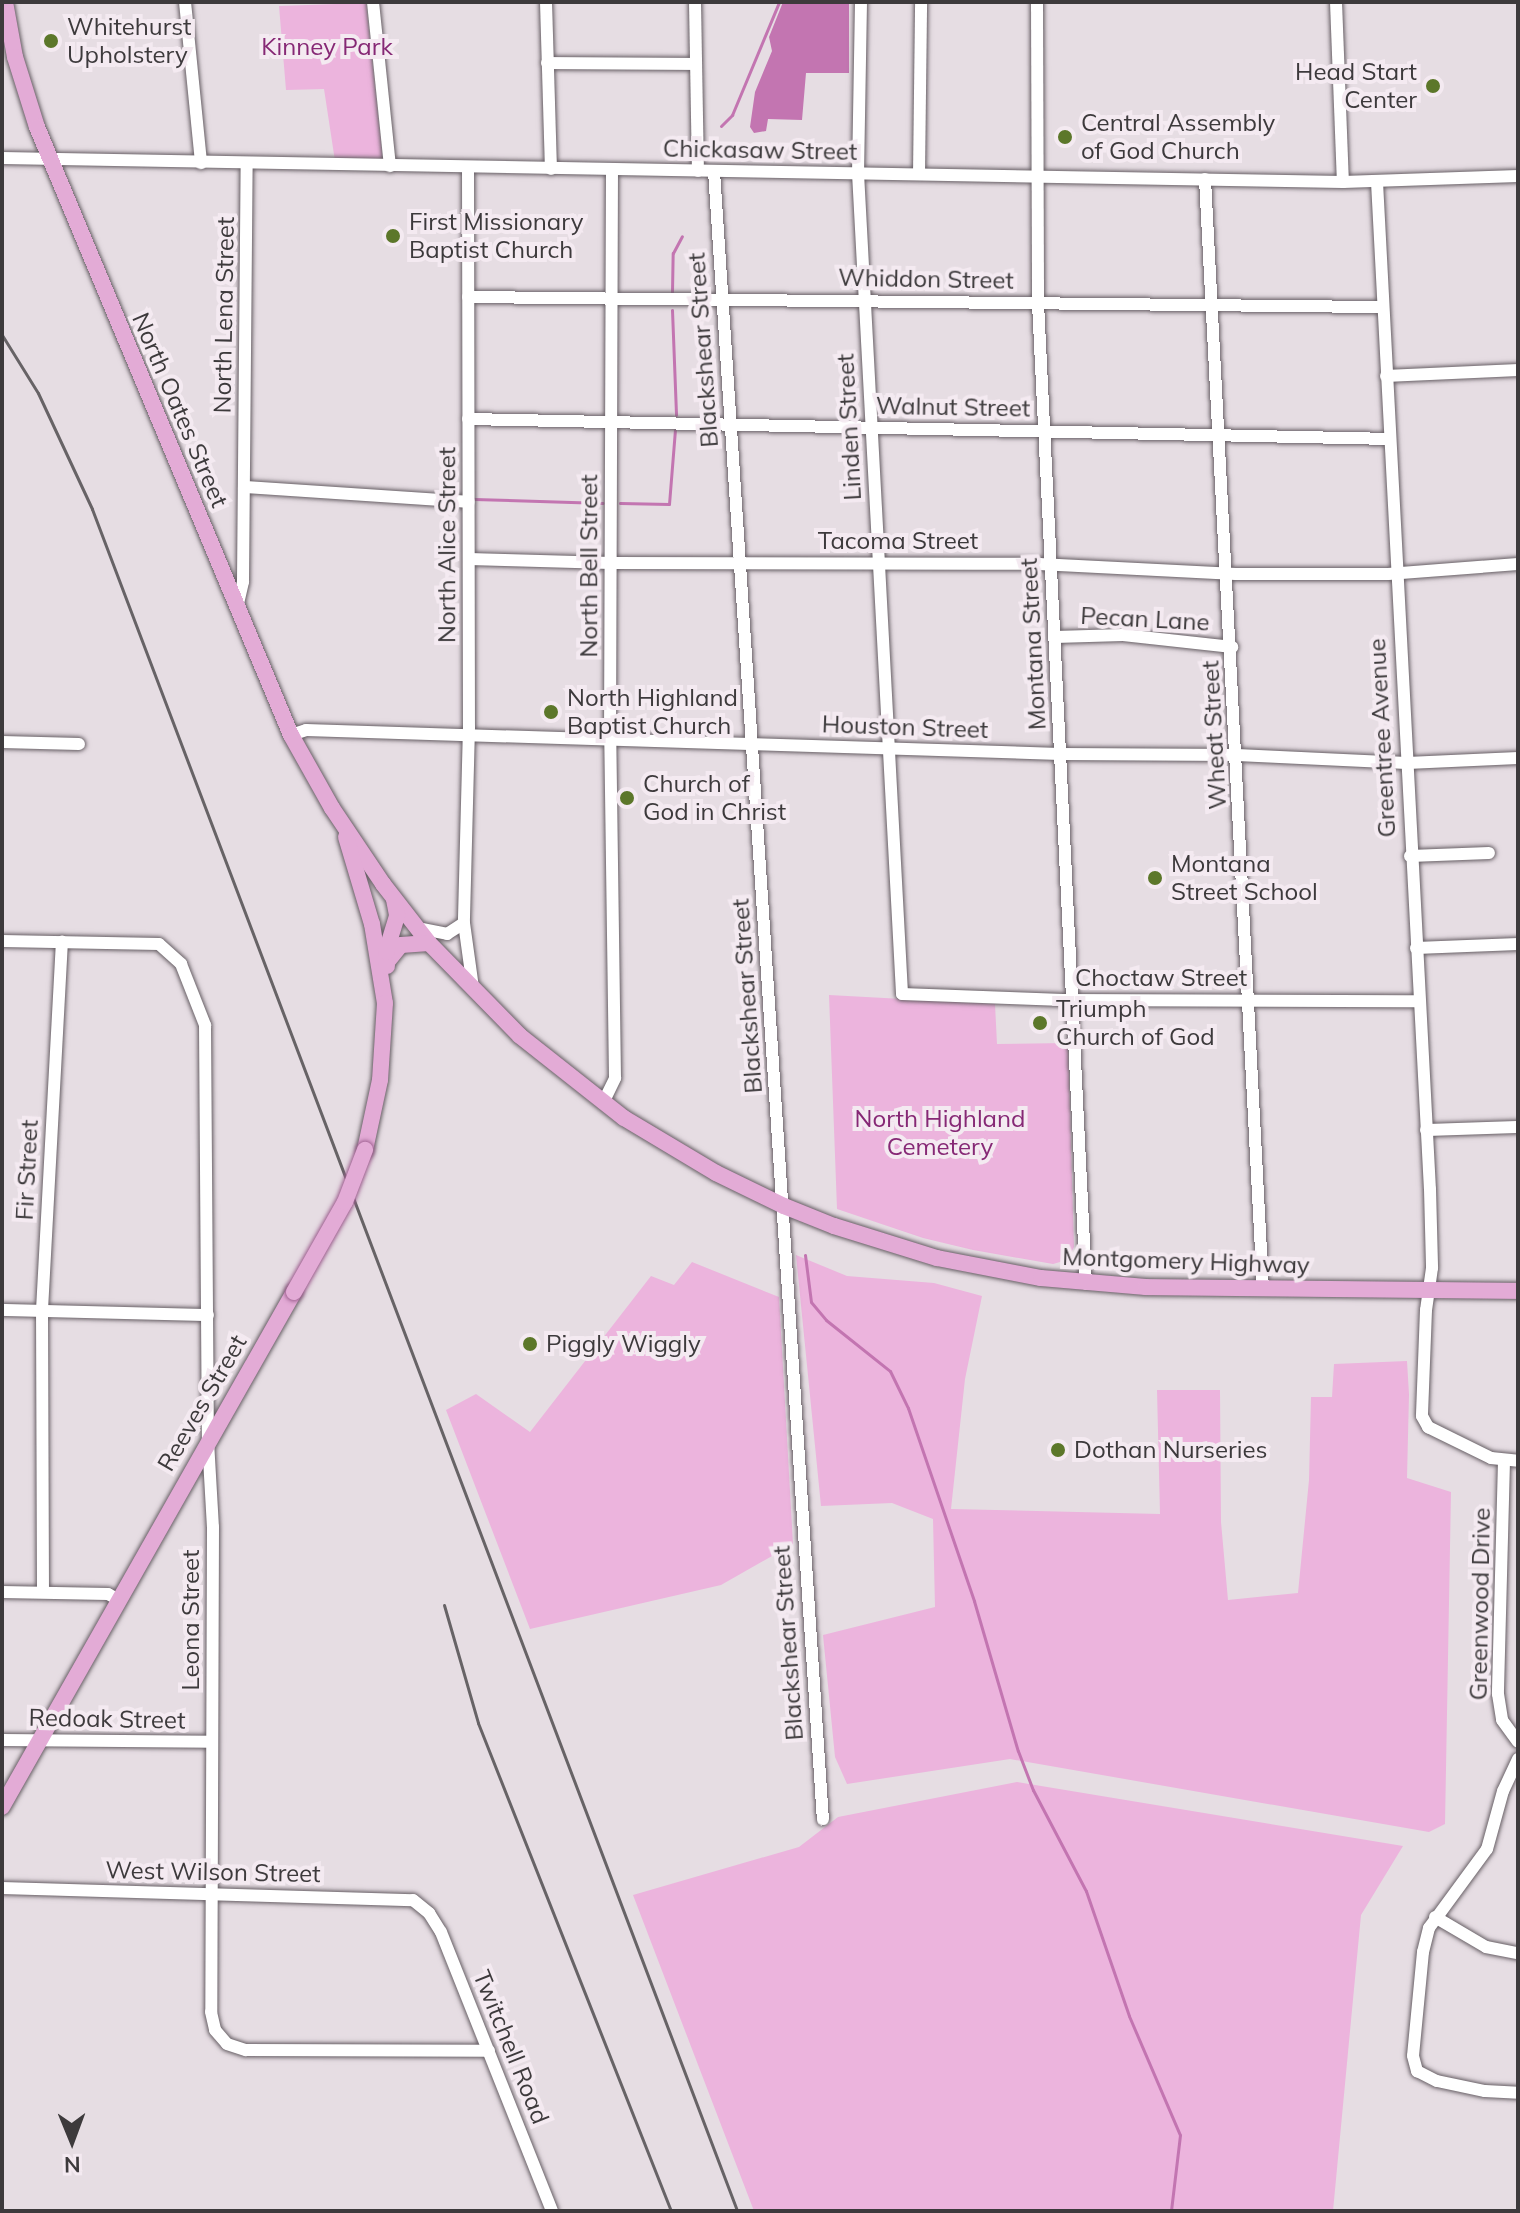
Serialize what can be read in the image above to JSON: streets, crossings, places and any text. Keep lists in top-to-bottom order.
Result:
{
  "streets": {
    "main road": ["North Oates Street", "Montgomery Highway", "Reeves Street"],
    "street": [
      "Chickasaw Street",
      "Whiddon Street",
      "North Lena Street",
      "Blackshear Street",
      "Walnut Street",
      "Linden Street",
      "Tacoma Street",
      "North Alice Street",
      "North Bell Street",
      "Pecan Lane",
      "Montana Street",
      "Houston Street",
      "Wheat Street",
      "Greentree Avenue",
      "Choctaw Street",
      "Fir Street",
      "Greenwood Drive",
      "Leona Street",
      "Redoak Street",
      "West Wilson Street",
      "Twitchell Road"
    ]
  },
  "crossings": [
    ["Chickasaw Street", "North Lena Street"],
    ["Chickasaw Street", "Blackshear Street"],
    ["Chickasaw Street", "North Oates Street"],
    ["Chickasaw Street", "Linden Street"],
    ["Chickasaw Street", "North Alice Street"],
    ["Chickasaw Street", "North Bell Street"],
    ["Chickasaw Street", "Montana Street"],
    ["Chickasaw Street", "Wheat Street"],
    ["Chickasaw Street", "Greentree Avenue"],
    ["Whiddon Street", "Blackshear Street"],
    ["Whiddon Street", "Linden Street"],
    ["Whiddon Street", "North Alice Street"],
    ["Whiddon Street", "North Bell Street"],
    ["Whiddon Street", "Montana Street"],
    ["Whiddon Street", "Wheat Street"],
    ["Whiddon Street", "Greentree Avenue"],
    ["North Lena Street", "North Oates Street"],
    ["Blackshear Street", "Walnut Street"],
    ["Blackshear Street", "Tacoma Street"],
    ["Blackshear Street", "Houston Street"],
    ["Blackshear Street", "Montgomery Highway"],
    ["Walnut Street", "Linden Street"],
    ["Walnut Street", "North Alice Street"],
    ["Walnut Street", "North Bell Street"],
    ["Walnut Street", "Montana Street"],
    ["Walnut Street", "Wheat Street"],
    ["Walnut Street", "Greentree Avenue"],
    ["North Oates Street", "Houston Street"],
    ["North Oates Street", "Montgomery Highway"],
    ["North Oates Street", "Reeves Street"],
    ["Linden Street", "Tacoma Street"],
    ["Linden Street", "Houston Street"],
    ["Linden Street", "Choctaw Street"],
    ["Tacoma Street", "North Alice Street"],
    ["Tacoma Street", "North Bell Street"],
    ["Tacoma Street", "Montana Street"],
    ["Tacoma Street", "Wheat Street"],
    ["Tacoma Street", "Greentree Avenue"],
    ["North Alice Street", "Houston Street"],
    ["North Alice Street", "Montgomery Highway"],
    ["North Bell Street", "Houston Street"],
    ["North Bell Street", "Montgomery Highway"],
    ["Pecan Lane", "Montana Street"],
    ["Pecan Lane", "Wheat Street"],
    ["Montana Street", "Houston Street"],
    ["Montana Street", "Choctaw Street"],
    ["Montana Street", "Montgomery Highway"],
    ["Houston Street", "Wheat Street"],
    ["Houston Street", "Greentree Avenue"],
    ["Wheat Street", "Choctaw Street"],
    ["Wheat Street", "Montgomery Highway"],
    ["Greentree Avenue", "Choctaw Street"],
    ["Greentree Avenue", "Montgomery Highway"],
    ["Greentree Avenue", "Greenwood Drive"],
    ["Fir Street", "Leona Street"],
    ["Montgomery Highway", "Reeves Street"],
    ["Reeves Street", "Leona Street"],
    ["Reeves Street", "Redoak Street"],
    ["Leona Street", "Redoak Street"],
    ["Leona Street", "West Wilson Street"],
    ["Leona Street", "Twitchell Road"],
    ["West Wilson Street", "Twitchell Road"]
  ],
  "parks": ["Kinney Park", "North Highland Cemetery"],
  "places": [
    "Whitehurst Upholstery",
    "Head Start Center",
    "Central Assembly of God Church",
    "First Missionary Baptist Church",
    "North Highland Baptist Church",
    "Church of God in Christ",
    "Montana Street School",
    "Triumph Church of God",
    "Piggly Wiggly",
    "Dothan Nurseries"
  ],
  "north": "bottom"
}
